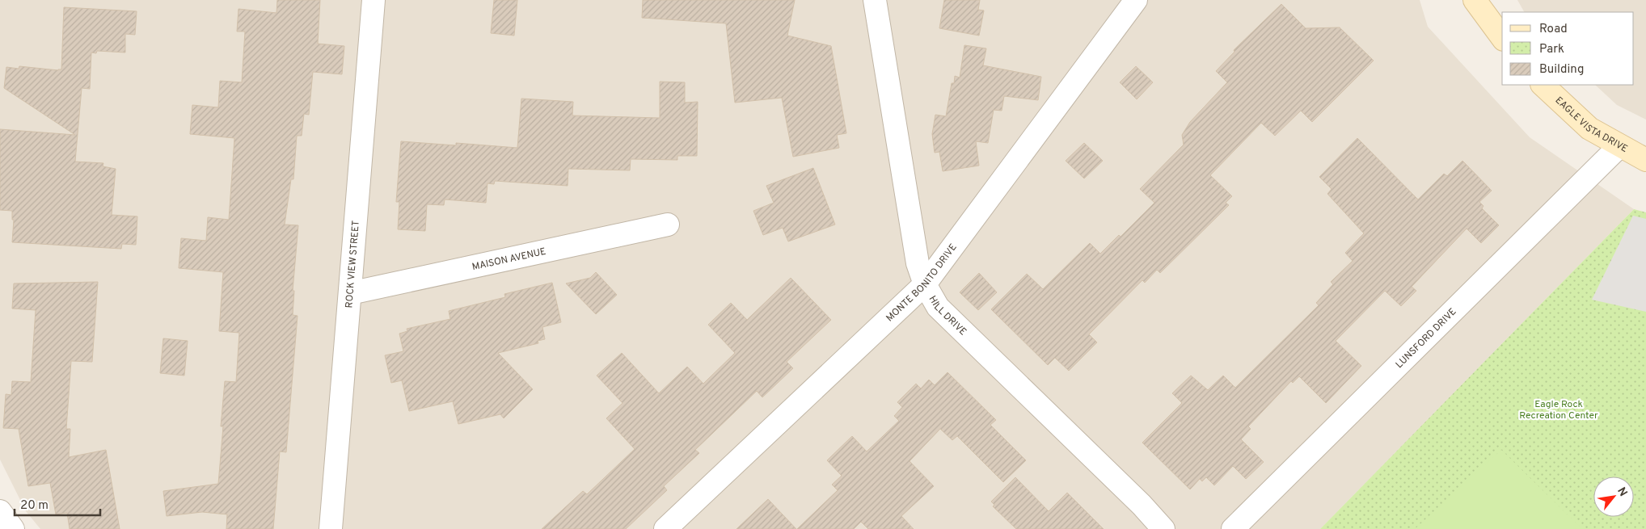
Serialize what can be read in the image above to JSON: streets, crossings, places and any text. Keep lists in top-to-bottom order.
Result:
{
  "streets": {
    "street": [
      "EAGLE VISTA DRIVE",
      "MAISON AVENUE",
      "ROCK VIEW STREET",
      "MONTE BONITO DRIVE",
      "HILL DRIVE",
      "LUNSFORD DRIVE"
    ]
  },
  "crossings": [
    ["EAGLE VISTA DRIVE", "LUNSFORD DRIVE"],
    ["MAISON AVENUE", "ROCK VIEW STREET"],
    ["MONTE BONITO DRIVE", "HILL DRIVE"]
  ],
  "parks": ["Eagle Rock Recreation Center"],
  "legend": ["Road", "Park", "Building"],
  "scale_bar": "20 m",
  "north": "top right"
}
